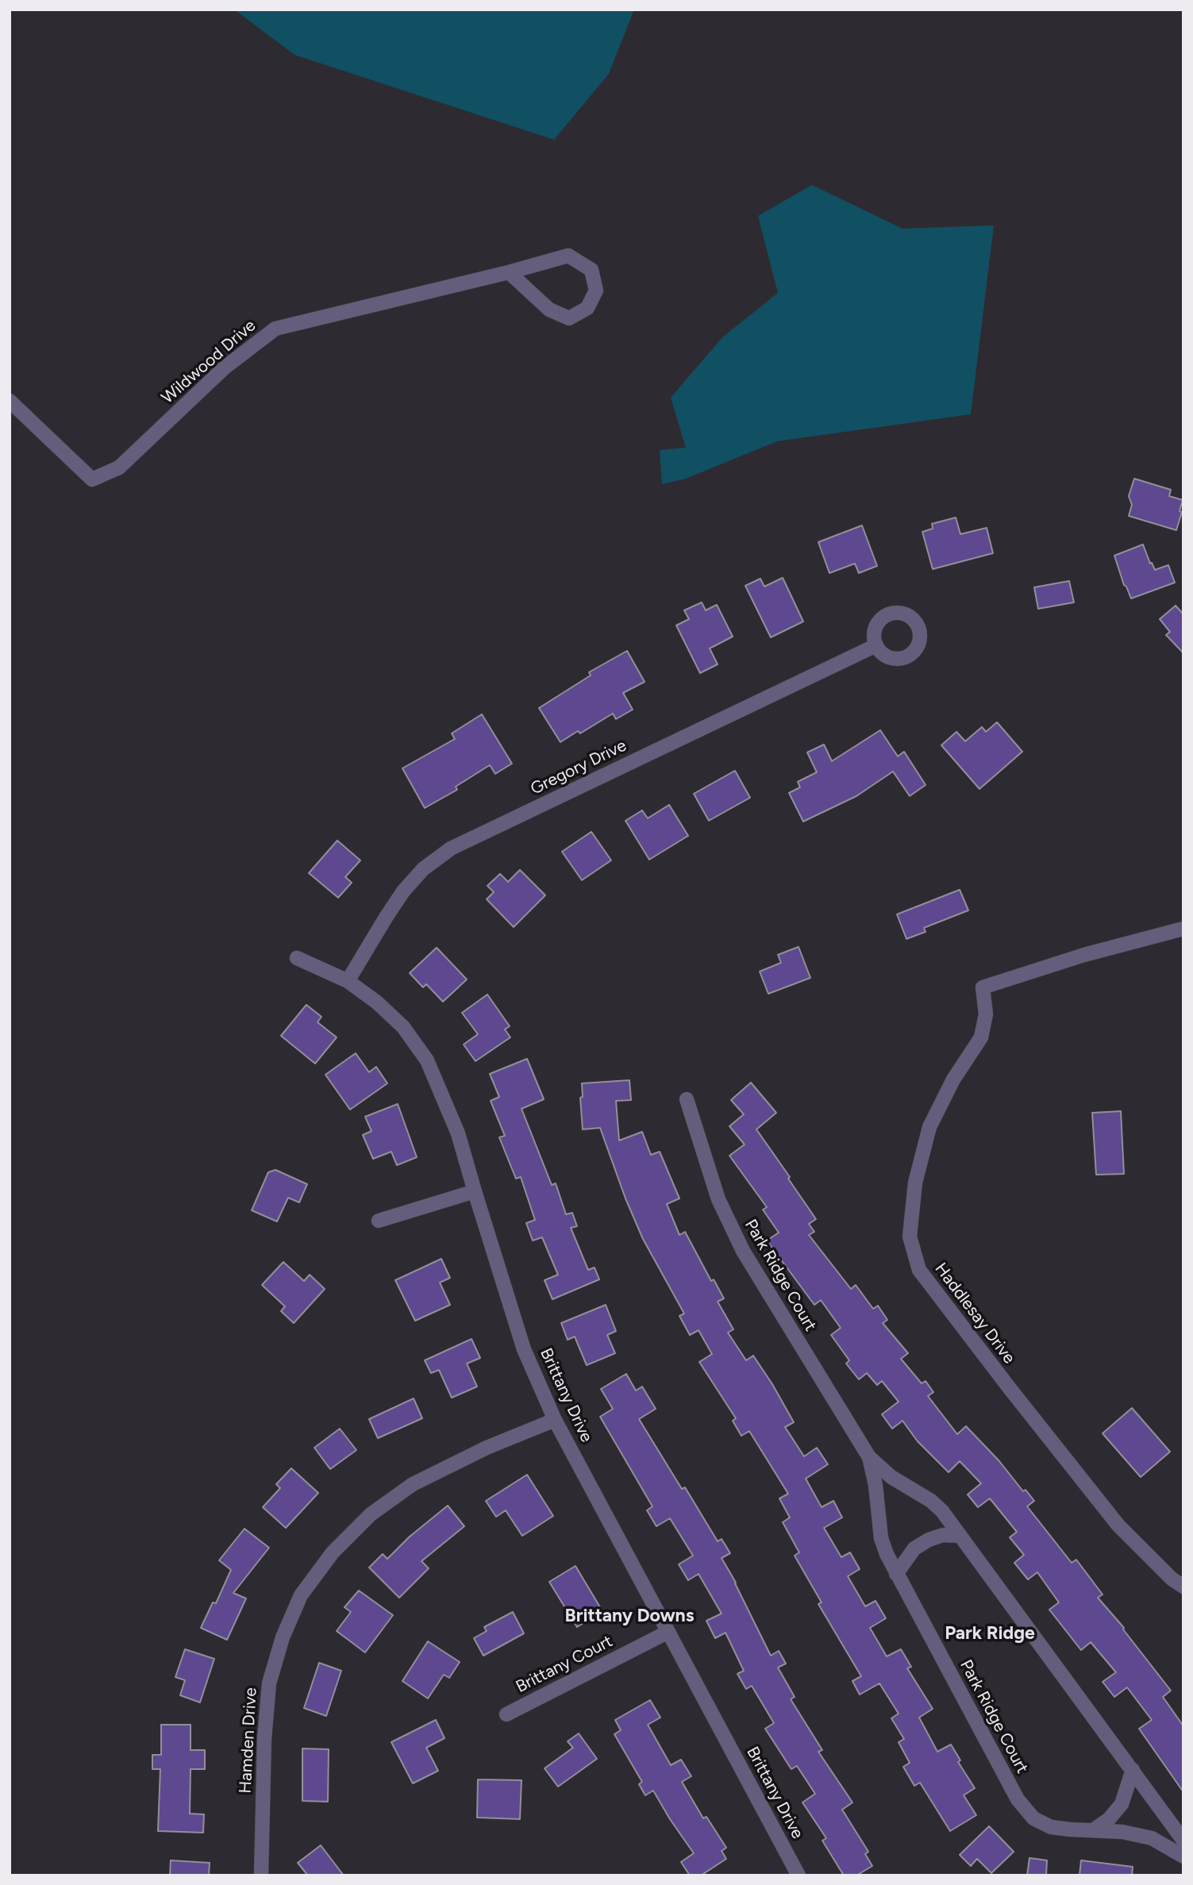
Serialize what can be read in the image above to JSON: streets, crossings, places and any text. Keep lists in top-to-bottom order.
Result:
{
  "streets": {
    "street": [
      "Wildwood Drive",
      "Gregory Drive",
      "Park Ridge Court",
      "Haddlesay Drive",
      "Brittany Drive",
      "Brittany Court",
      "Hamden Drive"
    ]
  },
  "crossings": [
    ["Gregory Drive", "Brittany Drive"],
    ["Brittany Drive", "Brittany Court"],
    ["Brittany Drive", "Hamden Drive"]
  ],
  "districts": ["Brittany Downs", "Park Ridge"]
}
